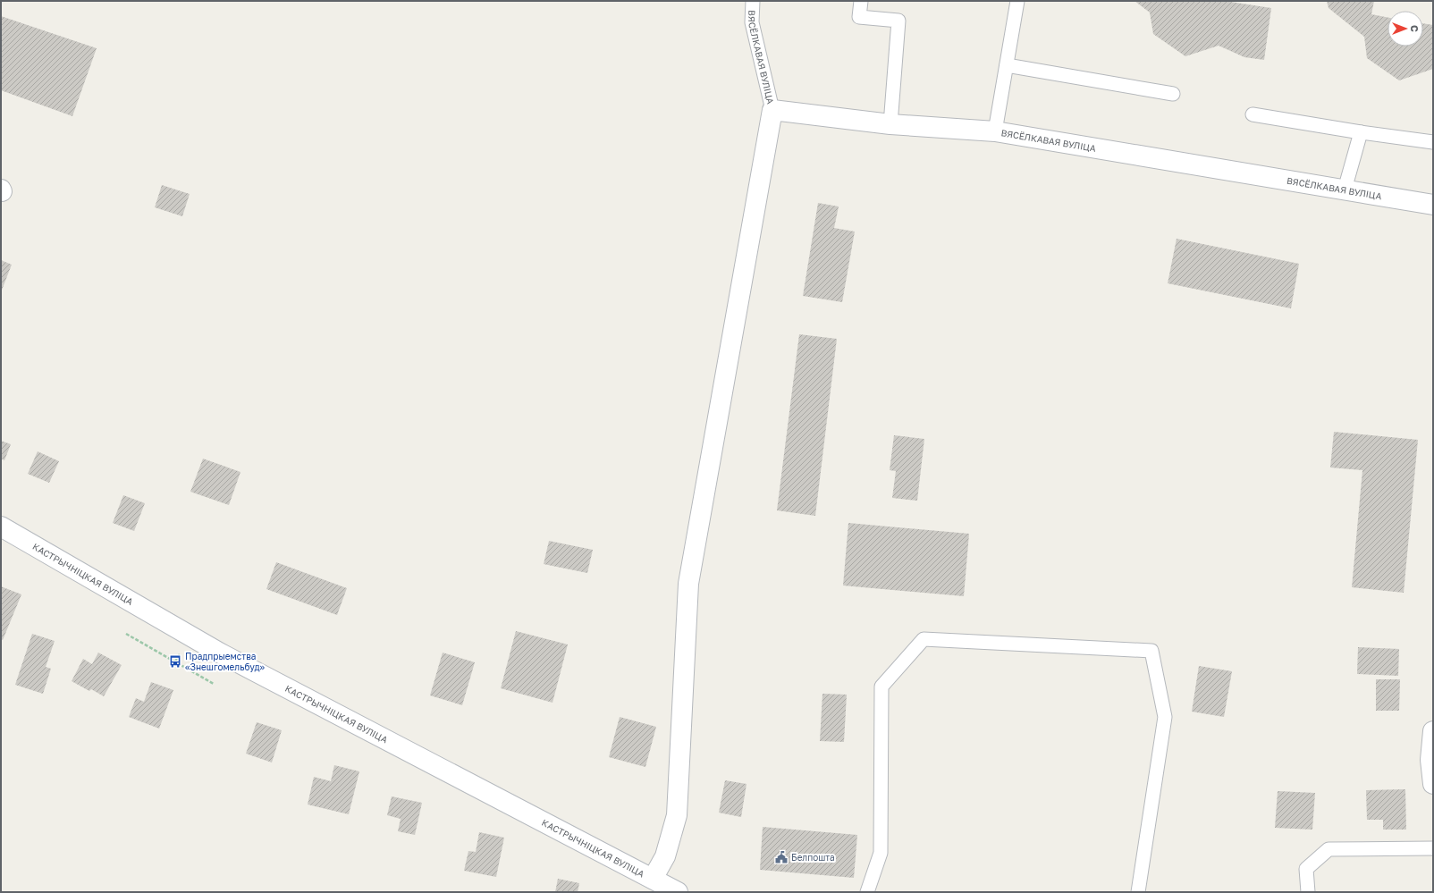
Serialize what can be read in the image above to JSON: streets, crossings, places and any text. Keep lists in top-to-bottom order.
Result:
{
  "streets": {
    "street": ["ВЯСЁЛКАВАЯ ВУЛІЦА", "КАСТРЫЧНІЦКАЯ ВУЛІЦА"]
  },
  "places": {
    "bus stop": ["Прадпрыемства «Знешгомельбуд»"],
    "public building": ["Белпошта"]
  },
  "north": "right"
}
